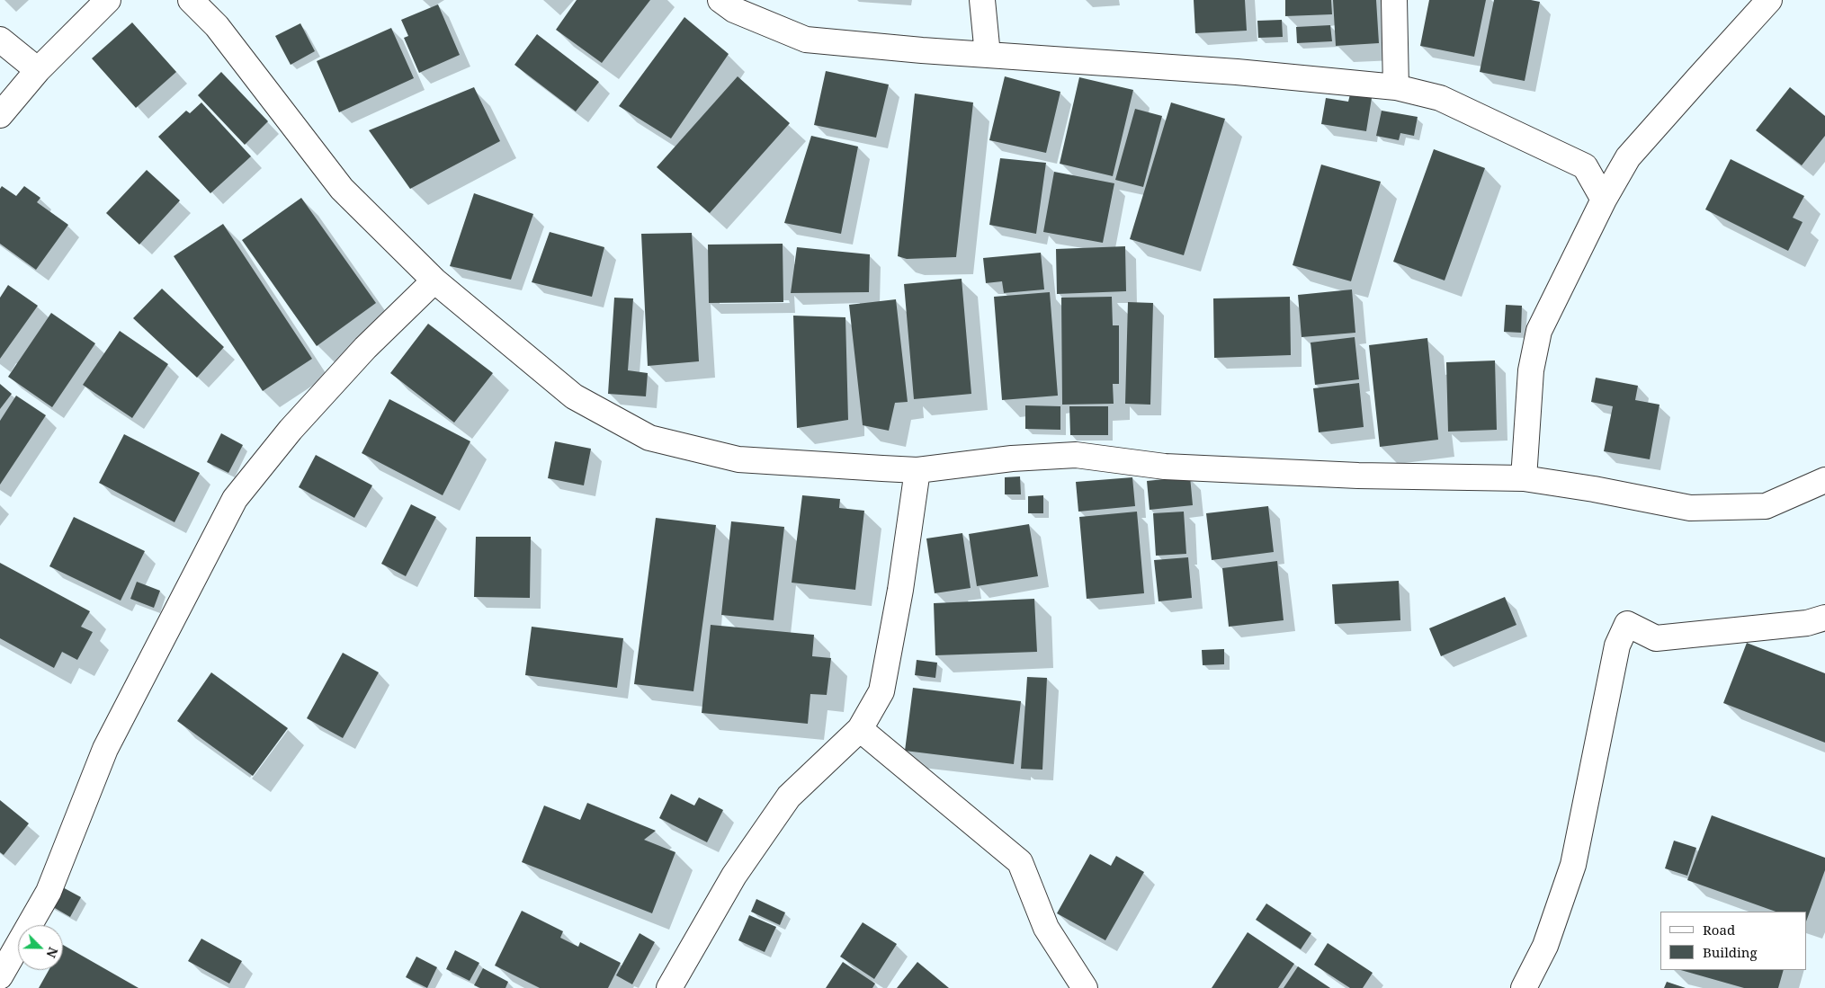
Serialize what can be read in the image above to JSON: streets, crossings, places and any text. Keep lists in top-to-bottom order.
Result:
{
  "legend": ["Road", "Building"],
  "north": "bottom right"
}
